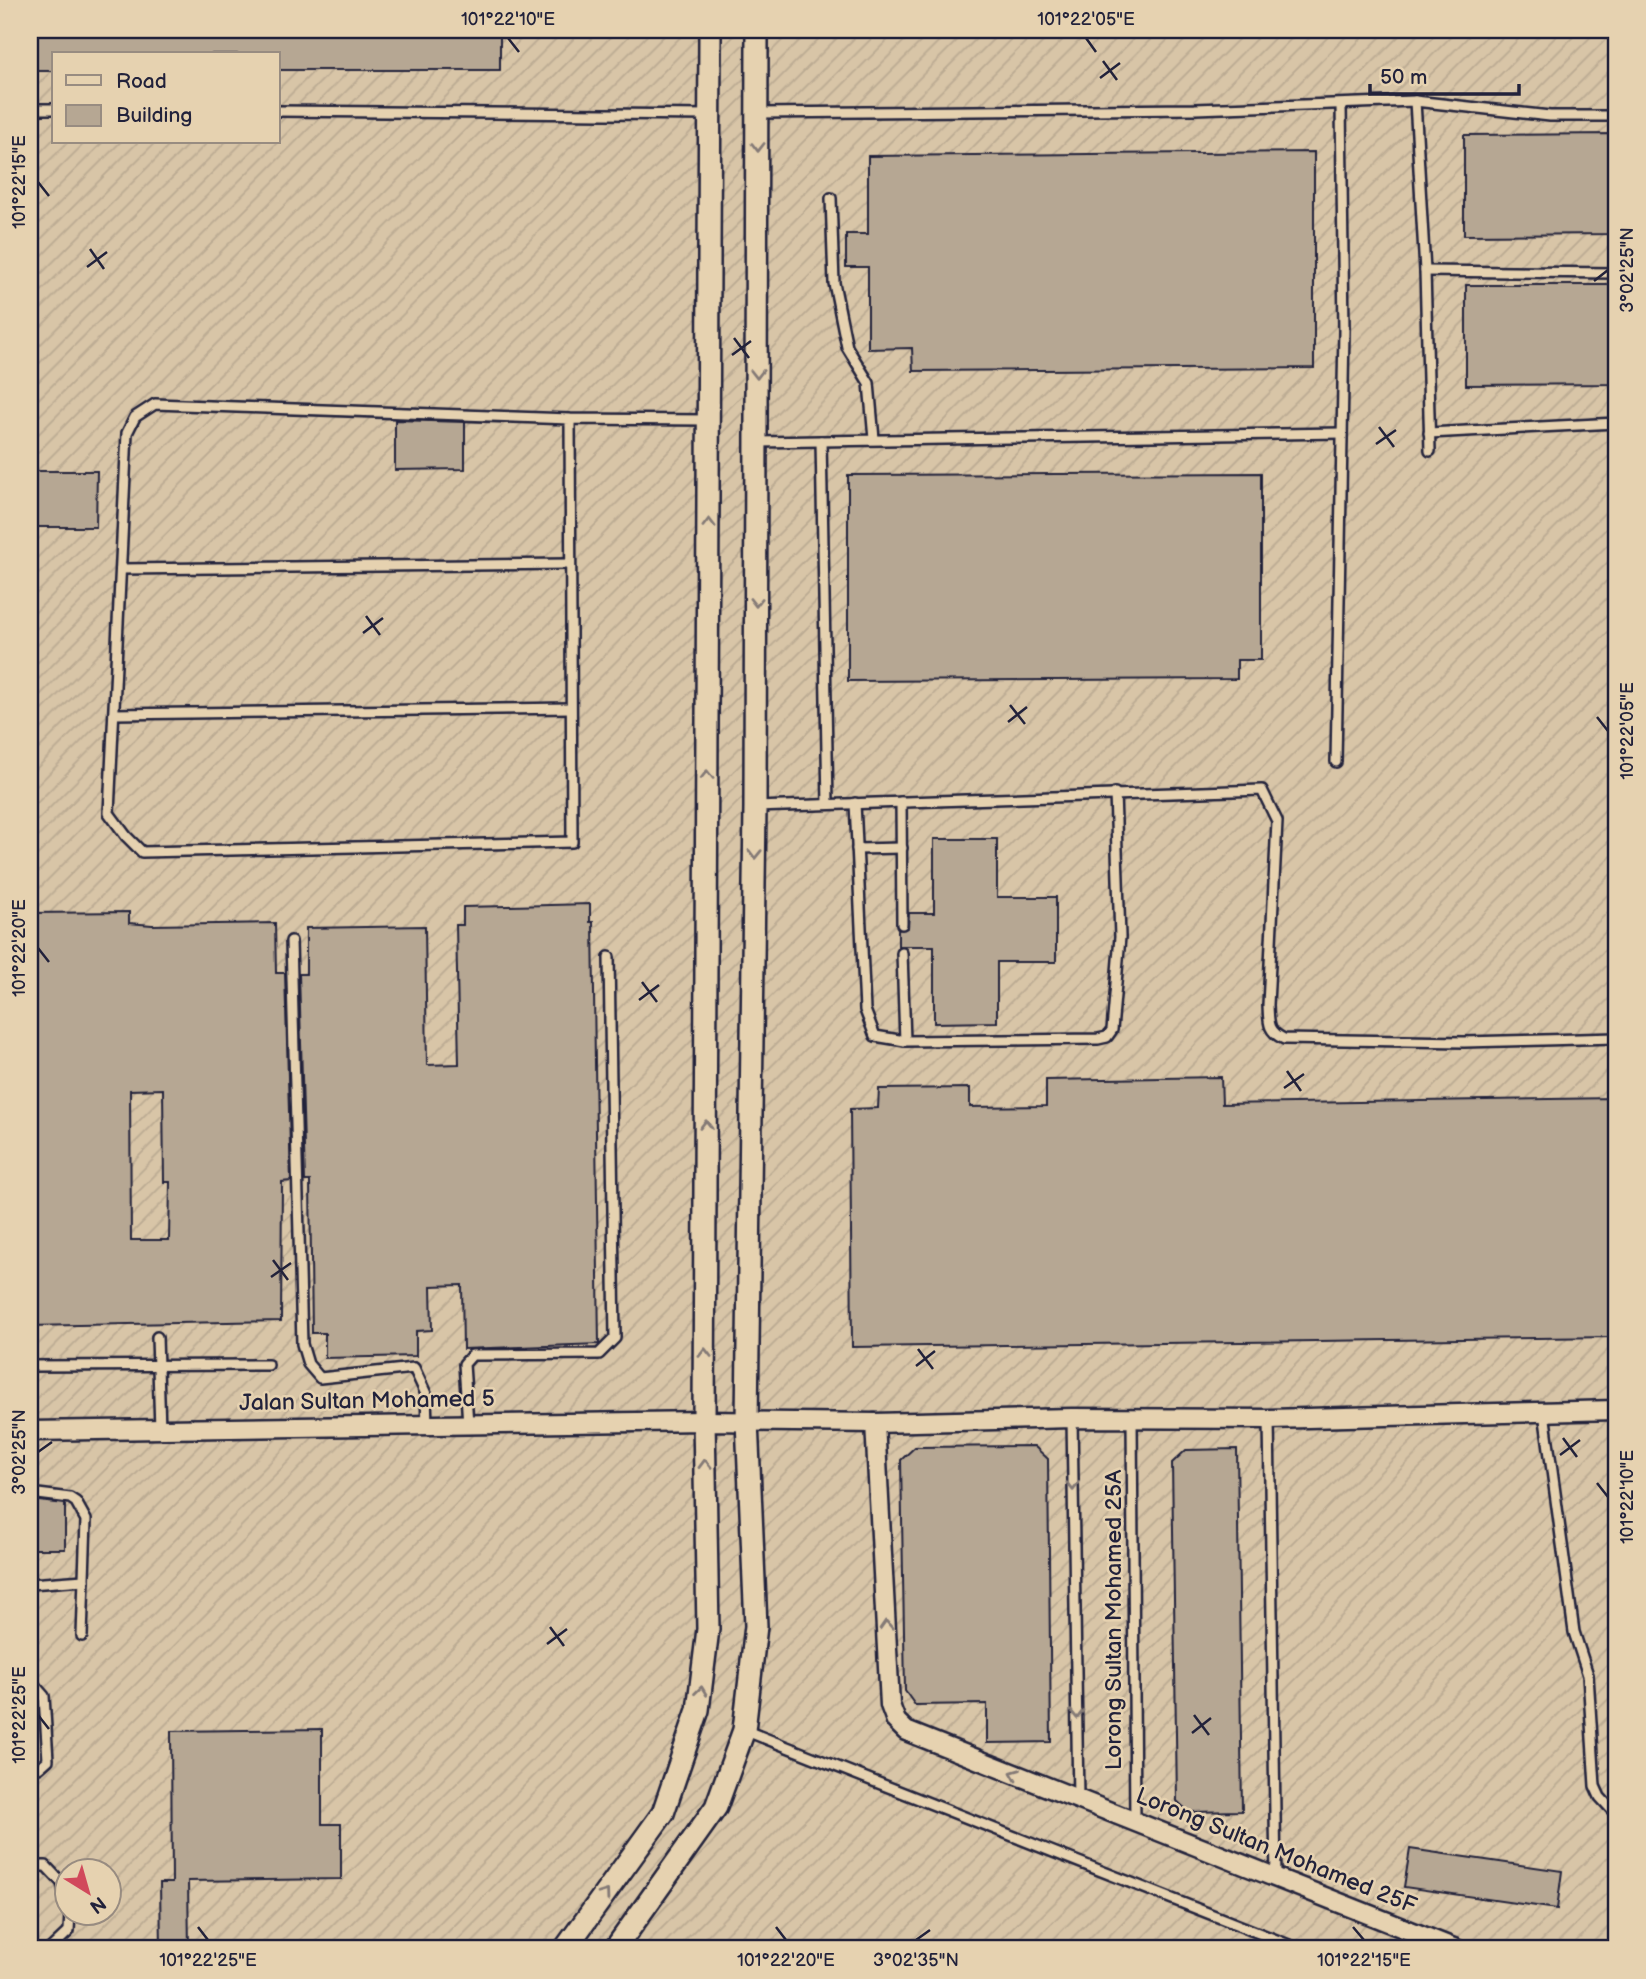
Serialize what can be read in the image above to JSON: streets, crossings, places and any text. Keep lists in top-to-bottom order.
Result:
{
  "streets": {
    "street": ["Jalan Sultan Mohamed 5", "Lorong Sultan Mohamed 25F"],
    "lane": ["Lorong Sultan Mohamed 25A"]
  },
  "crossings": [
    ["Jalan Sultan Mohamed 5", "Lorong Sultan Mohamed 25A"],
    ["Jalan Sultan Mohamed 5", "Lorong Sultan Mohamed 25F"],
    ["Lorong Sultan Mohamed 25A", "Lorong Sultan Mohamed 25F"]
  ],
  "one_way": ["Lorong Sultan Mohamed 25F"],
  "legend": ["Road", "Building"],
  "scale_bar": "50 m",
  "north": "bottom right",
  "coordinates": [
    "101°22'10\"E",
    "101°22'05\"E",
    "101°22'15\"E",
    "3°02'25\"N",
    "101°22'20\"E",
    "101°22'25\"E",
    "3°02'35\"N"
  ]
}
